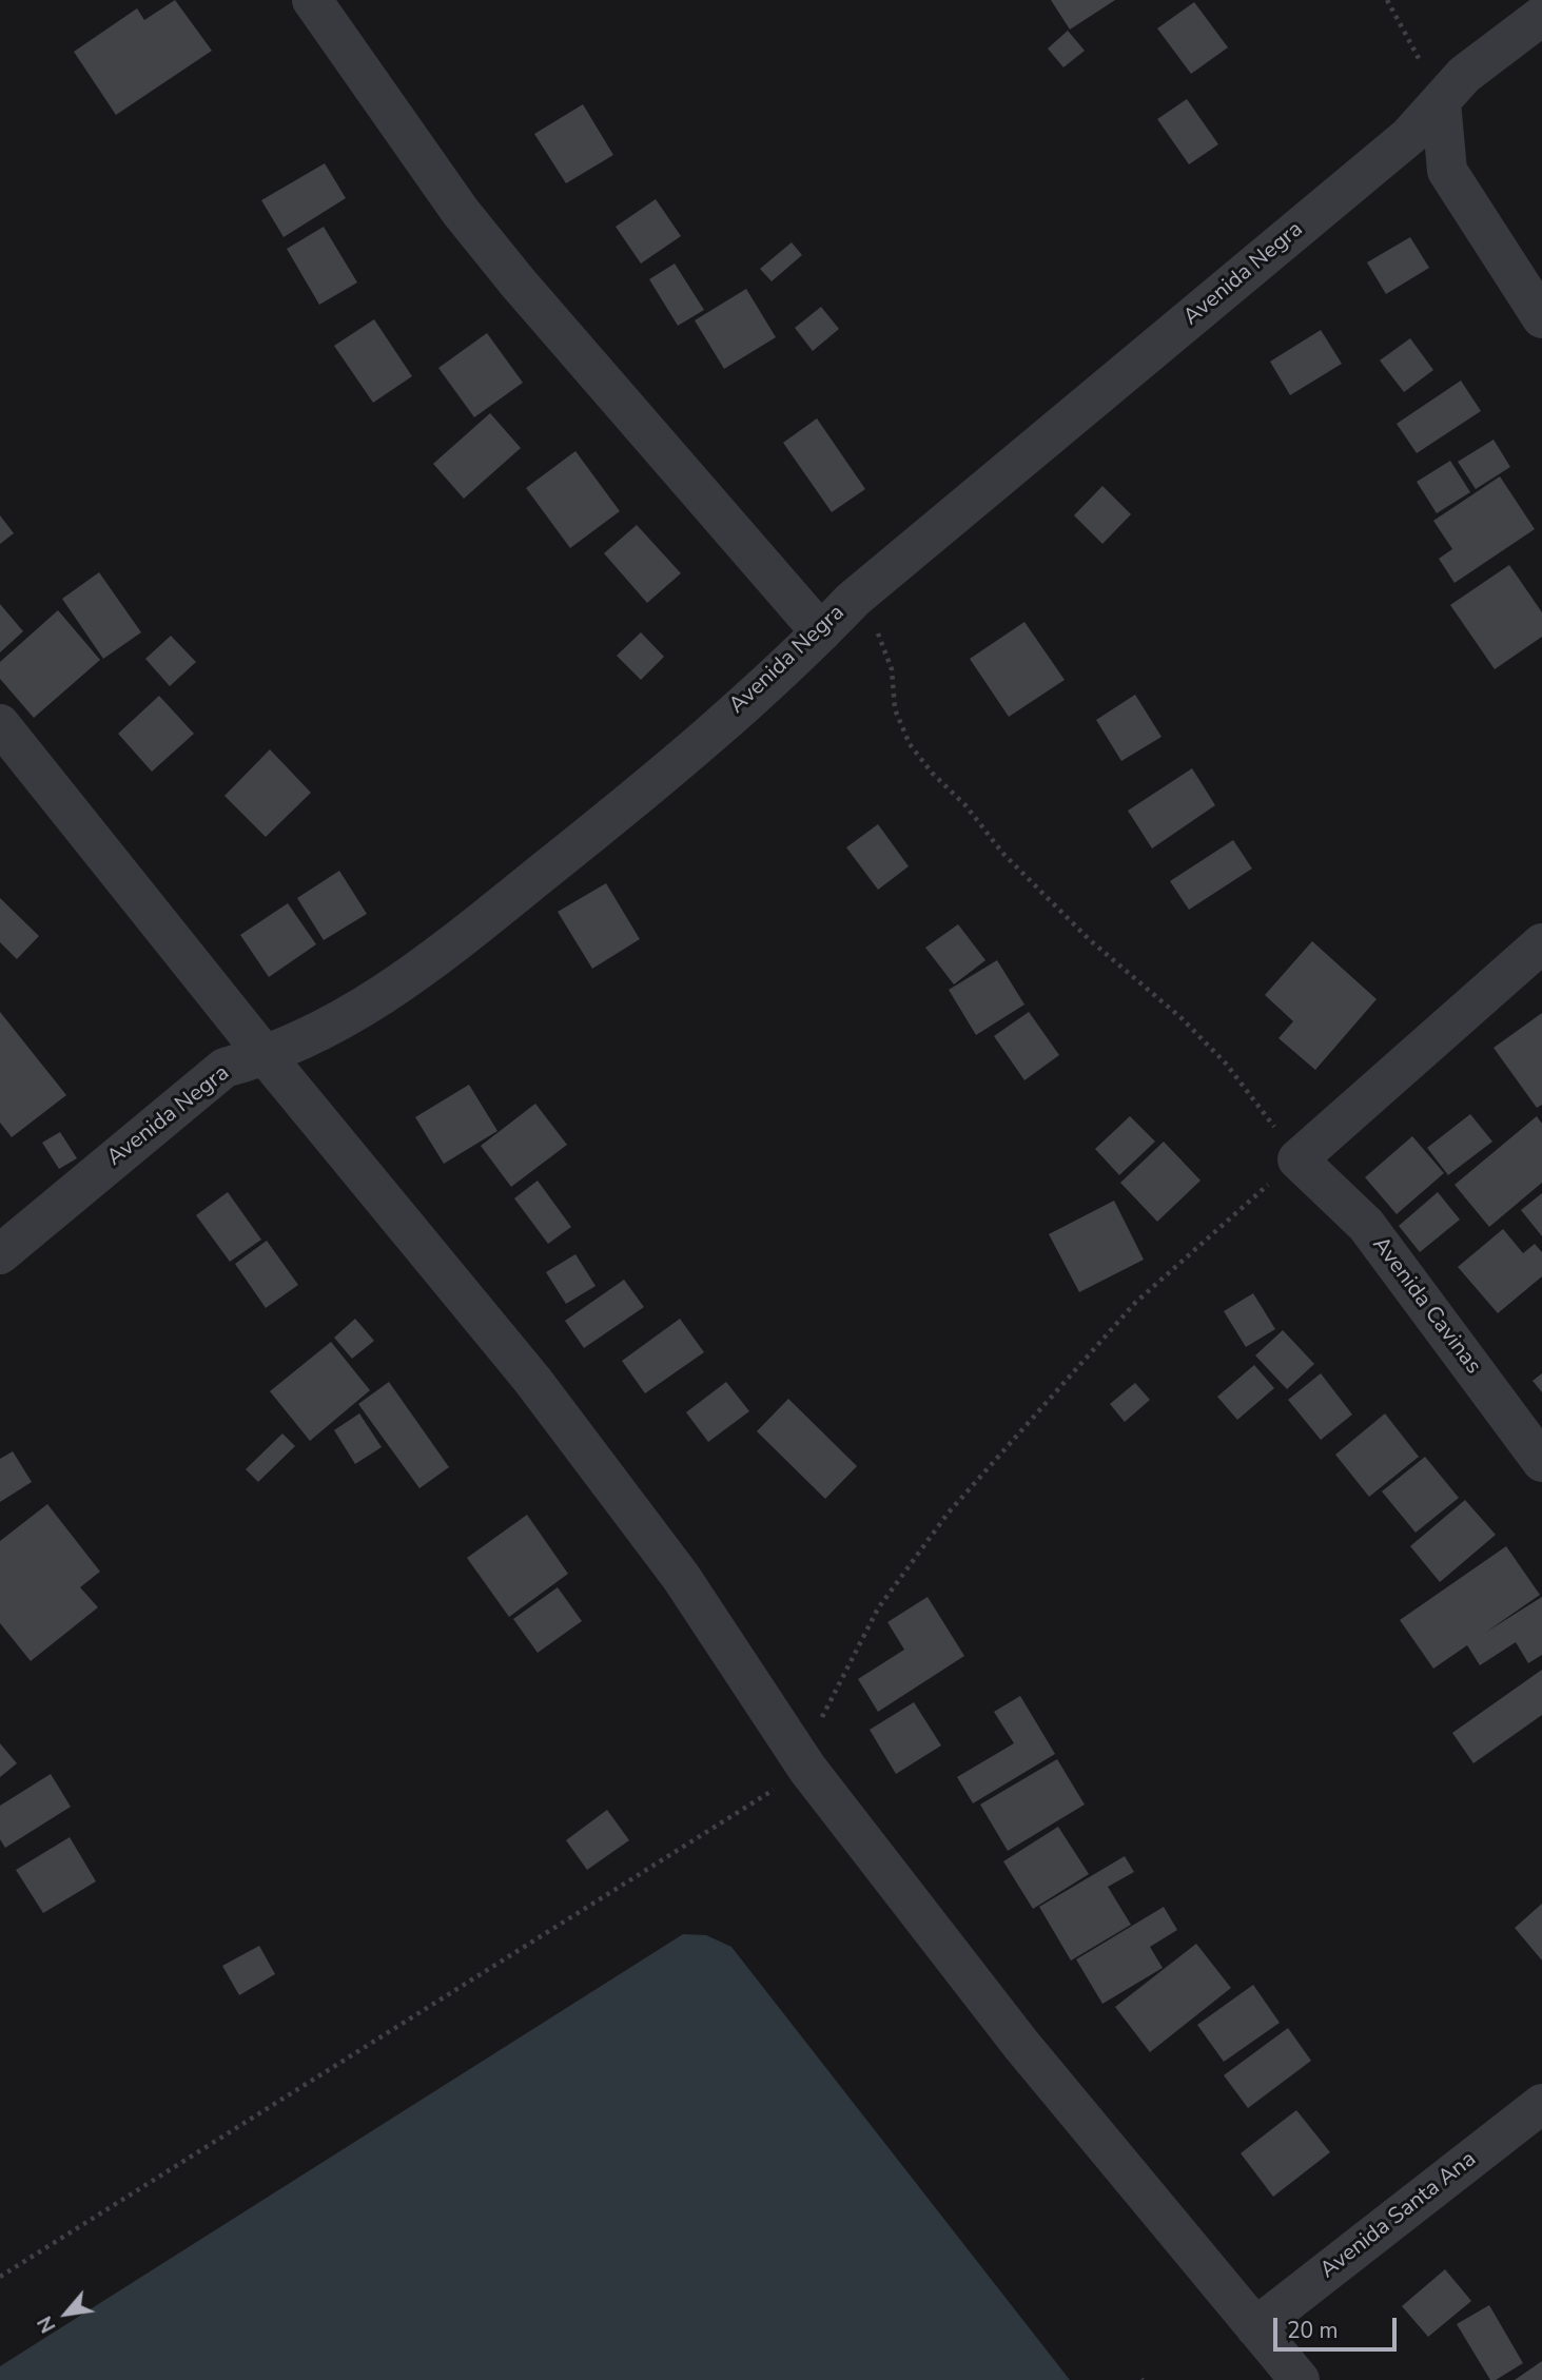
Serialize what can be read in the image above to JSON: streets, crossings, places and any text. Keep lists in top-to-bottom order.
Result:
{
  "streets": {
    "street": ["Avenida Negra", "Avenida Cavinas", "Avenida Santa Ana"]
  },
  "scale_bar": "20 m",
  "north": "bottom left"
}
